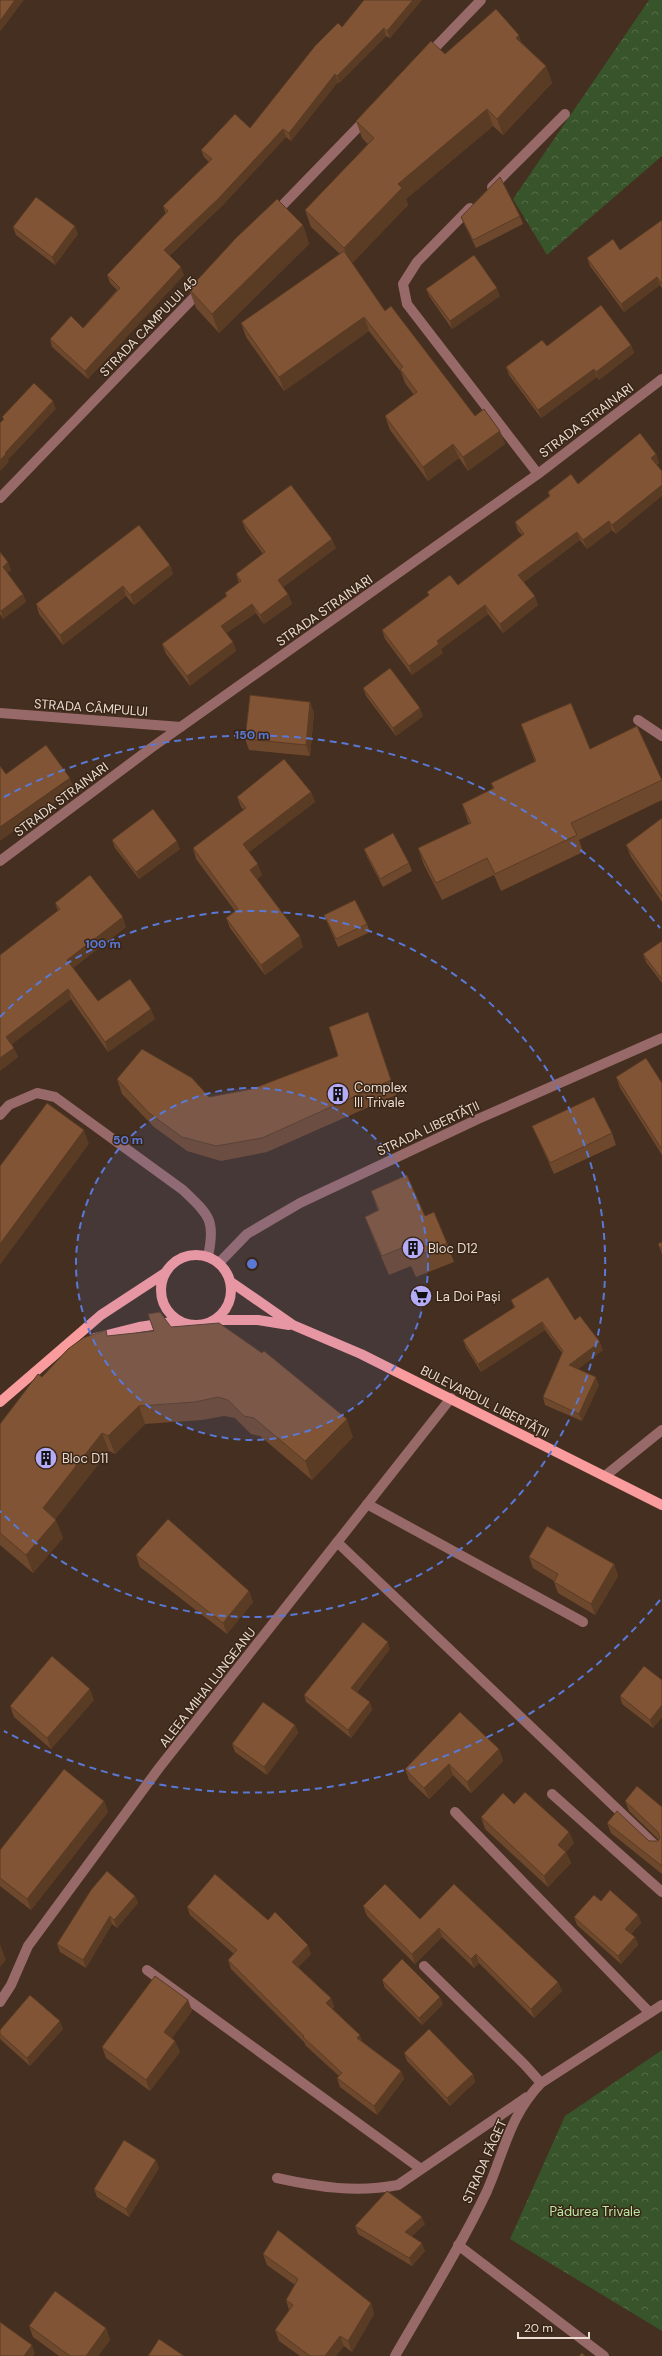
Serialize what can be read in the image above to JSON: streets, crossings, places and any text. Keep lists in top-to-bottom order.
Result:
{
  "streets": {
    "main road": ["BULEVARDUL LIBERTĂȚII"],
    "street": [
      "STRADA CAMPULUI 45",
      "STRADA STRAINARI",
      "STRADA CÂMPULUI",
      "STRADA LIBERTĂȚII",
      "ALEEA MIHAI LUNGEANU",
      "STRADA FĂGET"
    ]
  },
  "crossings": [
    ["STRADA STRAINARI", "STRADA CÂMPULUI"],
    ["STRADA LIBERTĂȚII", "BULEVARDUL LIBERTĂȚII"],
    ["BULEVARDUL LIBERTĂȚII", "ALEEA MIHAI LUNGEANU"]
  ],
  "parks": ["Pădurea Trivale"],
  "places": {
    "building": ["Complex III Trivale", "Bloc D12", "Bloc D11"],
    "supermarket": ["La Doi Pași"]
  },
  "scale_bar": "20 m",
  "rings": ["150 m", "100 m", "50 m"]
}
